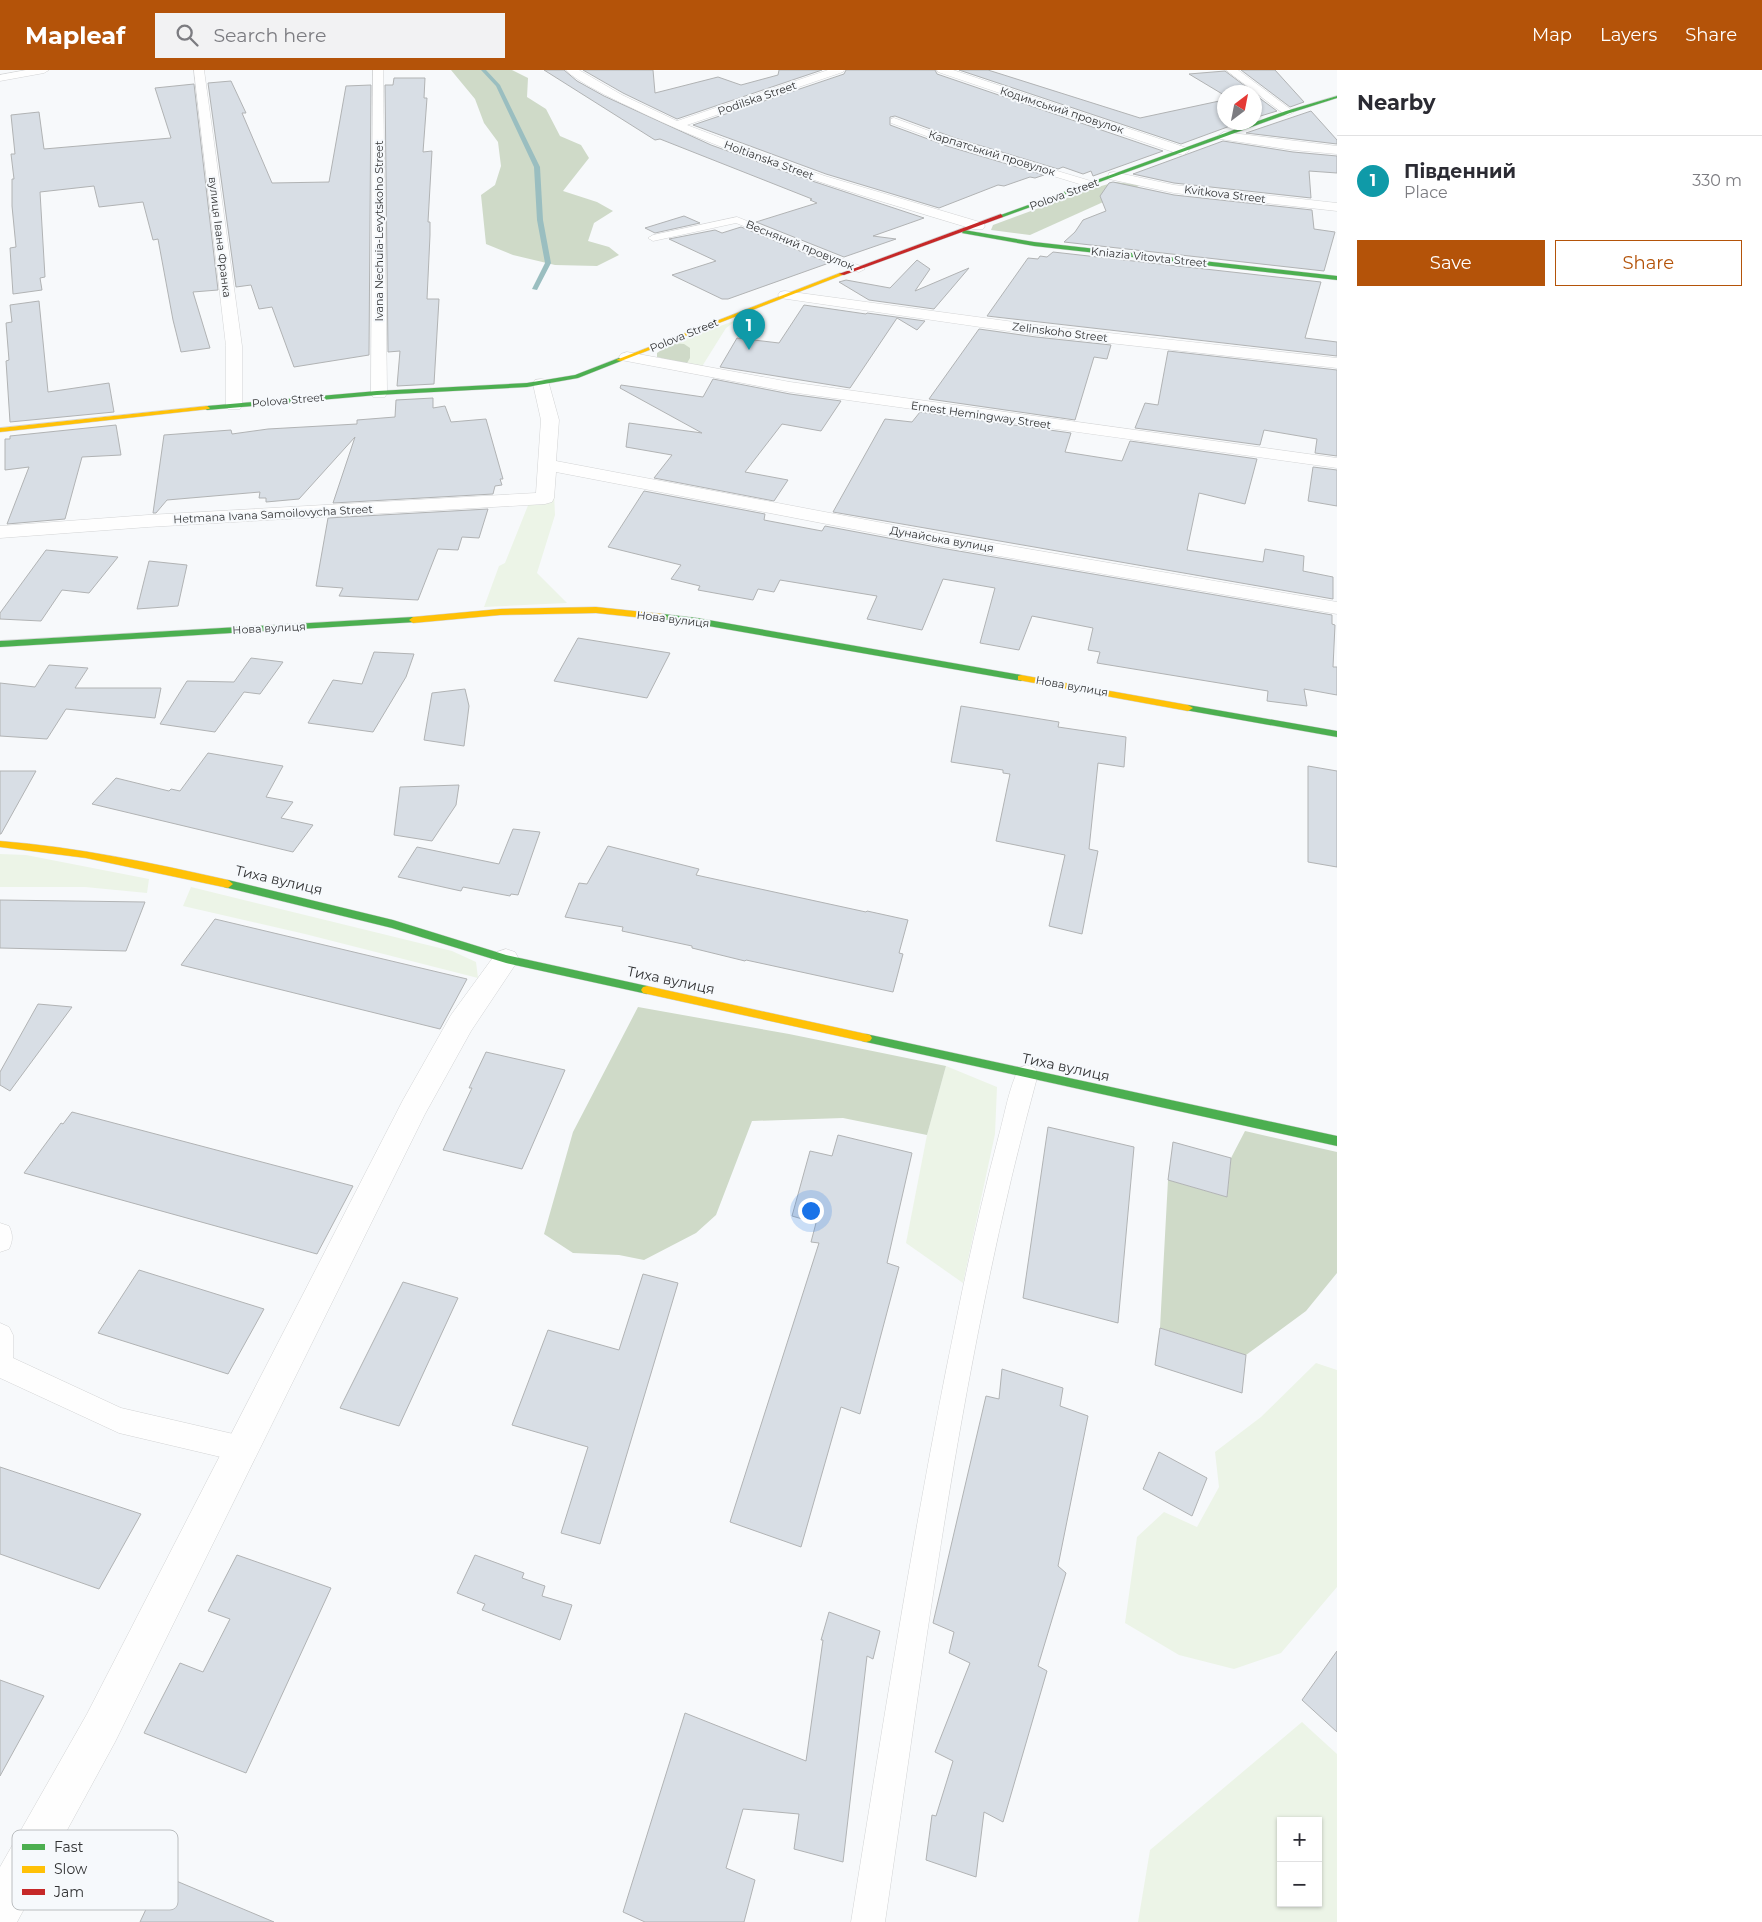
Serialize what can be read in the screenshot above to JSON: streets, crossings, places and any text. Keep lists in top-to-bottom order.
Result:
{
  "streets": {
    "street": [
      "Podilska Street",
      "Кодимський провулок",
      "Holtianska Street",
      "Polova Street",
      "Kvitkova Street",
      "Ivana Nechuia-Levytskoho Street",
      "вулиця Івана Франка",
      "Kniazia Vitovta Street",
      "Zelinskoho Street",
      "Ernest Hemingway Street",
      "Hetmana Ivana Samoilovycha Street",
      "Дунайська вулиця",
      "Нова вулиця",
      "Тиха вулиця"
    ],
    "lane": ["Карпатський провулок", "Весняний провулок"]
  },
  "crossings": [
    ["Podilska Street", "Holtianska Street"],
    ["Кодимський провулок", "Polova Street"],
    ["Карпатський провулок", "Polova Street"],
    ["Holtianska Street", "Polova Street"],
    ["Polova Street", "Kvitkova Street"],
    ["Polova Street", "Ivana Nechuia-Levytskoho Street"],
    ["Polova Street", "вулиця Івана Франка"],
    ["Polova Street", "Весняний провулок"],
    ["Polova Street", "Kniazia Vitovta Street"],
    ["Polova Street", "Zelinskoho Street"],
    ["Polova Street", "Ernest Hemingway Street"],
    ["Hetmana Ivana Samoilovycha Street", "Дунайська вулиця"]
  ],
  "legend": ["Fast", "Slow", "Jam"],
  "north": "top right",
  "page": {
    "header": "Mapleaf",
    "search": "Search here",
    "nav": ["Map", "Layers", "Share"],
    "heading": "Nearby",
    "list": [
      {
        "mark": "1",
        "name": "Південний",
        "note": "Place",
        "value": "330 m"
      }
    ],
    "buttons": ["Save", "Share"],
    "pins": "1",
    "map_buttons": ["+", "−"]
  }
}
